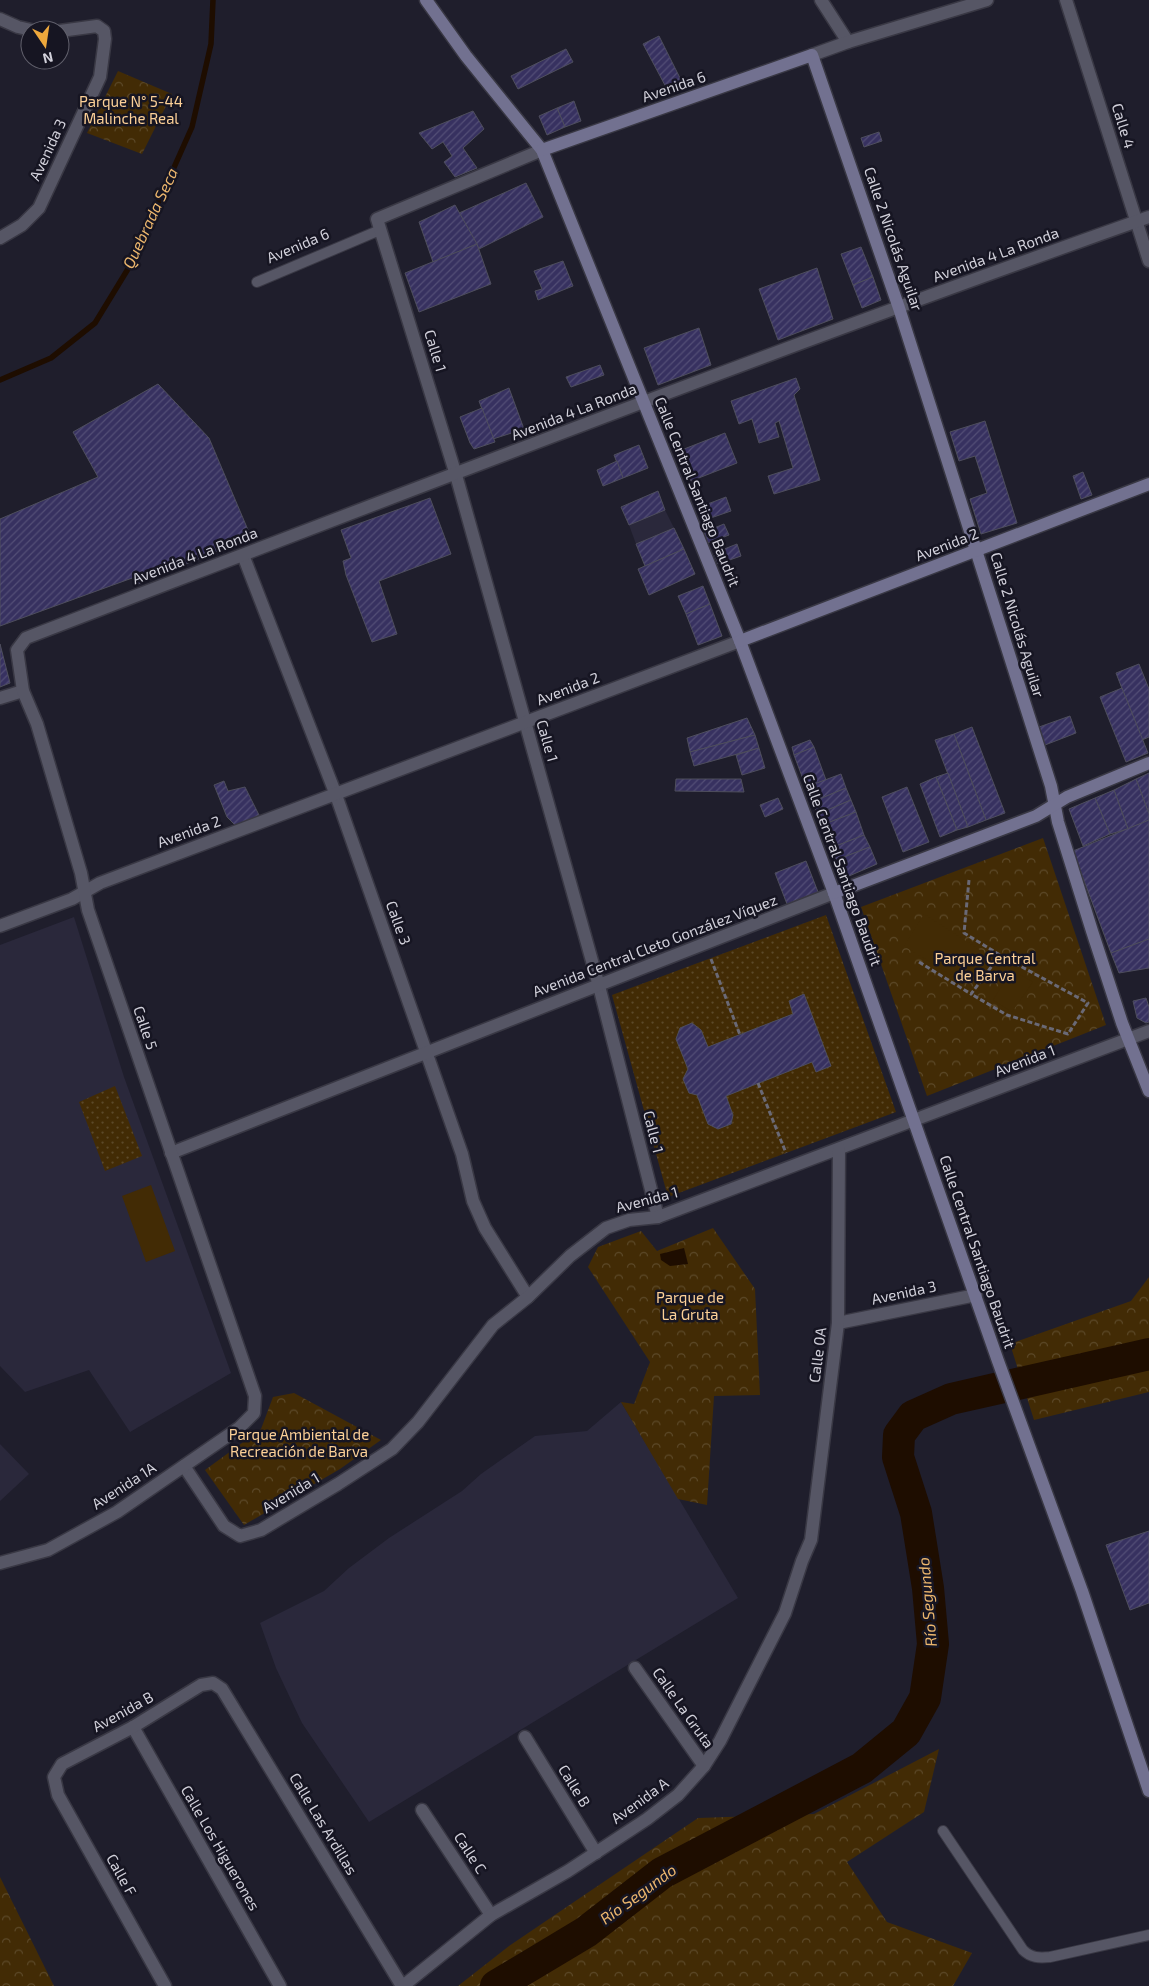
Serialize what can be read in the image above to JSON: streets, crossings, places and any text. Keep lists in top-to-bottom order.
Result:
{
  "streets": {
    "main road": [
      "Avenida 6",
      "Calle 2 Nicolás Aguilar",
      "Calle Central Santiago Baudrit",
      "Avenida 2",
      "Avenida Central Cleto González Víquez"
    ],
    "street": [
      "Calle 4",
      "Avenida 3",
      "Avenida 4 La Ronda",
      "Calle 1",
      "Calle 3",
      "Calle 5",
      "Avenida 1",
      "Calle 0A",
      "Avenida 1A",
      "Calle La Gruta",
      "Avenida B",
      "Calle B",
      "Avenida A",
      "Calle Las Ardillas",
      "Calle Los Higuerones",
      "Calle C",
      "Calle F"
    ]
  },
  "crossings": [
    ["Avenida 6", "Calle 2 Nicolás Aguilar"],
    ["Avenida 6", "Calle 1"],
    ["Avenida 6", "Calle Central Santiago Baudrit"],
    ["Calle 4", "Avenida 4 La Ronda"],
    ["Avenida 3", "Calle Central Santiago Baudrit"],
    ["Avenida 3", "Calle 0A"],
    ["Calle 2 Nicolás Aguilar", "Avenida 4 La Ronda"],
    ["Calle 2 Nicolás Aguilar", "Avenida 2"],
    ["Calle 2 Nicolás Aguilar", "Avenida Central Cleto González Víquez"],
    ["Calle 2 Nicolás Aguilar", "Avenida 1"],
    ["Avenida 4 La Ronda", "Calle 1"],
    ["Avenida 4 La Ronda", "Calle Central Santiago Baudrit"],
    ["Avenida 4 La Ronda", "Calle 3"],
    ["Avenida 4 La Ronda", "Calle 5"],
    ["Calle 1", "Avenida 2"],
    ["Calle 1", "Avenida Central Cleto González Víquez"],
    ["Calle 1", "Avenida 1"],
    ["Calle Central Santiago Baudrit", "Avenida 2"],
    ["Calle Central Santiago Baudrit", "Avenida Central Cleto González Víquez"],
    ["Calle Central Santiago Baudrit", "Avenida 1"],
    ["Avenida 2", "Calle 3"],
    ["Avenida 2", "Calle 5"],
    ["Calle 3", "Avenida Central Cleto González Víquez"],
    ["Calle 3", "Avenida 1"],
    ["Avenida Central Cleto González Víquez", "Calle 5"],
    ["Calle 5", "Avenida 1A"],
    ["Avenida 1", "Calle 0A"],
    ["Avenida 1", "Avenida 1A"],
    ["Calle 0A", "Avenida A"],
    ["Calle La Gruta", "Avenida A"],
    ["Avenida B", "Calle Las Ardillas"],
    ["Avenida B", "Calle Los Higuerones"],
    ["Avenida B", "Calle F"],
    ["Calle B", "Avenida A"],
    ["Avenida A", "Calle Las Ardillas"],
    ["Avenida A", "Calle C"]
  ],
  "water": ["Quebrada Seca", "Río Segundo"],
  "parks": [
    "Parque N° 5-44 Malinche Real",
    "Parque Central de Barva",
    "Parque de La Gruta",
    "Parque Ambiental de Recreación de Barva"
  ],
  "north": "bottom"
}
